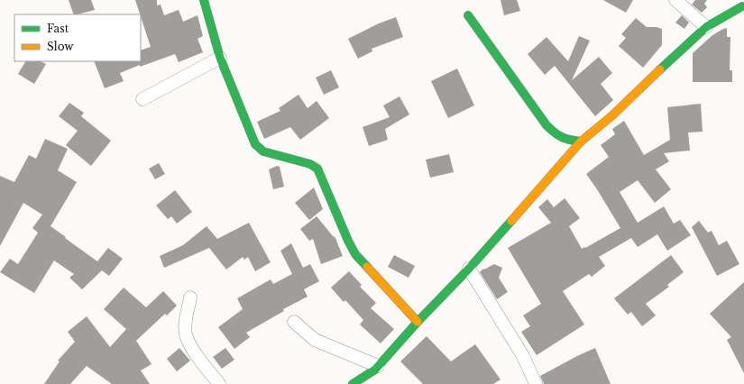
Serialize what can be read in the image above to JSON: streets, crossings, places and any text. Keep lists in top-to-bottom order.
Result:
{
  "legend": ["Fast", "Slow"]
}
